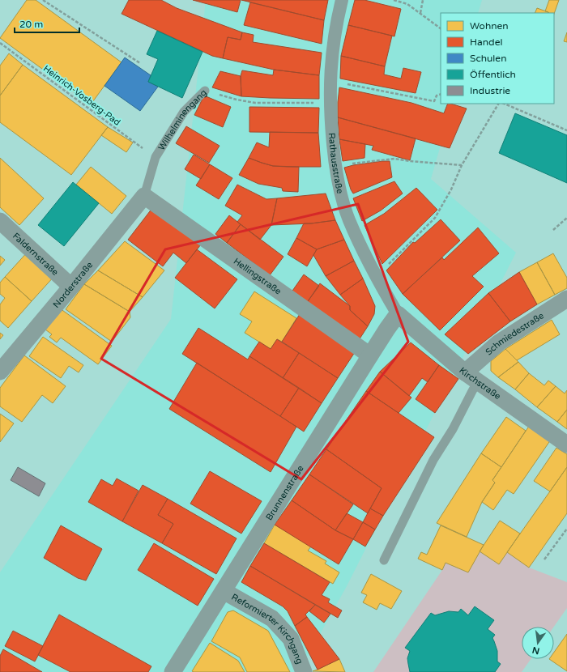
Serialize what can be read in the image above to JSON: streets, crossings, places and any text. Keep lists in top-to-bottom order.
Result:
{
  "streets": {
    "street": [
      "Rathausstraße",
      "Faldernstraße",
      "Hellingstraße",
      "Norderstraße",
      "Schmiedestraße",
      "Kirchstraße",
      "Brunnenstraße",
      "Reformierter Kirchgang"
    ],
    "lane": ["Wilhelminengang"],
    "path": ["Heinrich-Vosberg-Pad"]
  },
  "crossings": [
    ["Heinrich-Vosberg-Pad", "Wilhelminengang"],
    ["Wilhelminengang", "Rathausstraße"],
    ["Wilhelminengang", "Hellingstraße"],
    ["Wilhelminengang", "Norderstraße"],
    ["Rathausstraße", "Kirchstraße"],
    ["Rathausstraße", "Brunnenstraße"],
    ["Faldernstraße", "Norderstraße"],
    ["Hellingstraße", "Norderstraße"],
    ["Hellingstraße", "Brunnenstraße"],
    ["Schmiedestraße", "Kirchstraße"],
    ["Kirchstraße", "Brunnenstraße"],
    ["Brunnenstraße", "Reformierter Kirchgang"]
  ],
  "legend": [
    "Wohnen",
    "Handel",
    "Schulen",
    "Öffentlich",
    "Industrie"
  ],
  "scale_bar": "20 m",
  "north": "bottom"
}
